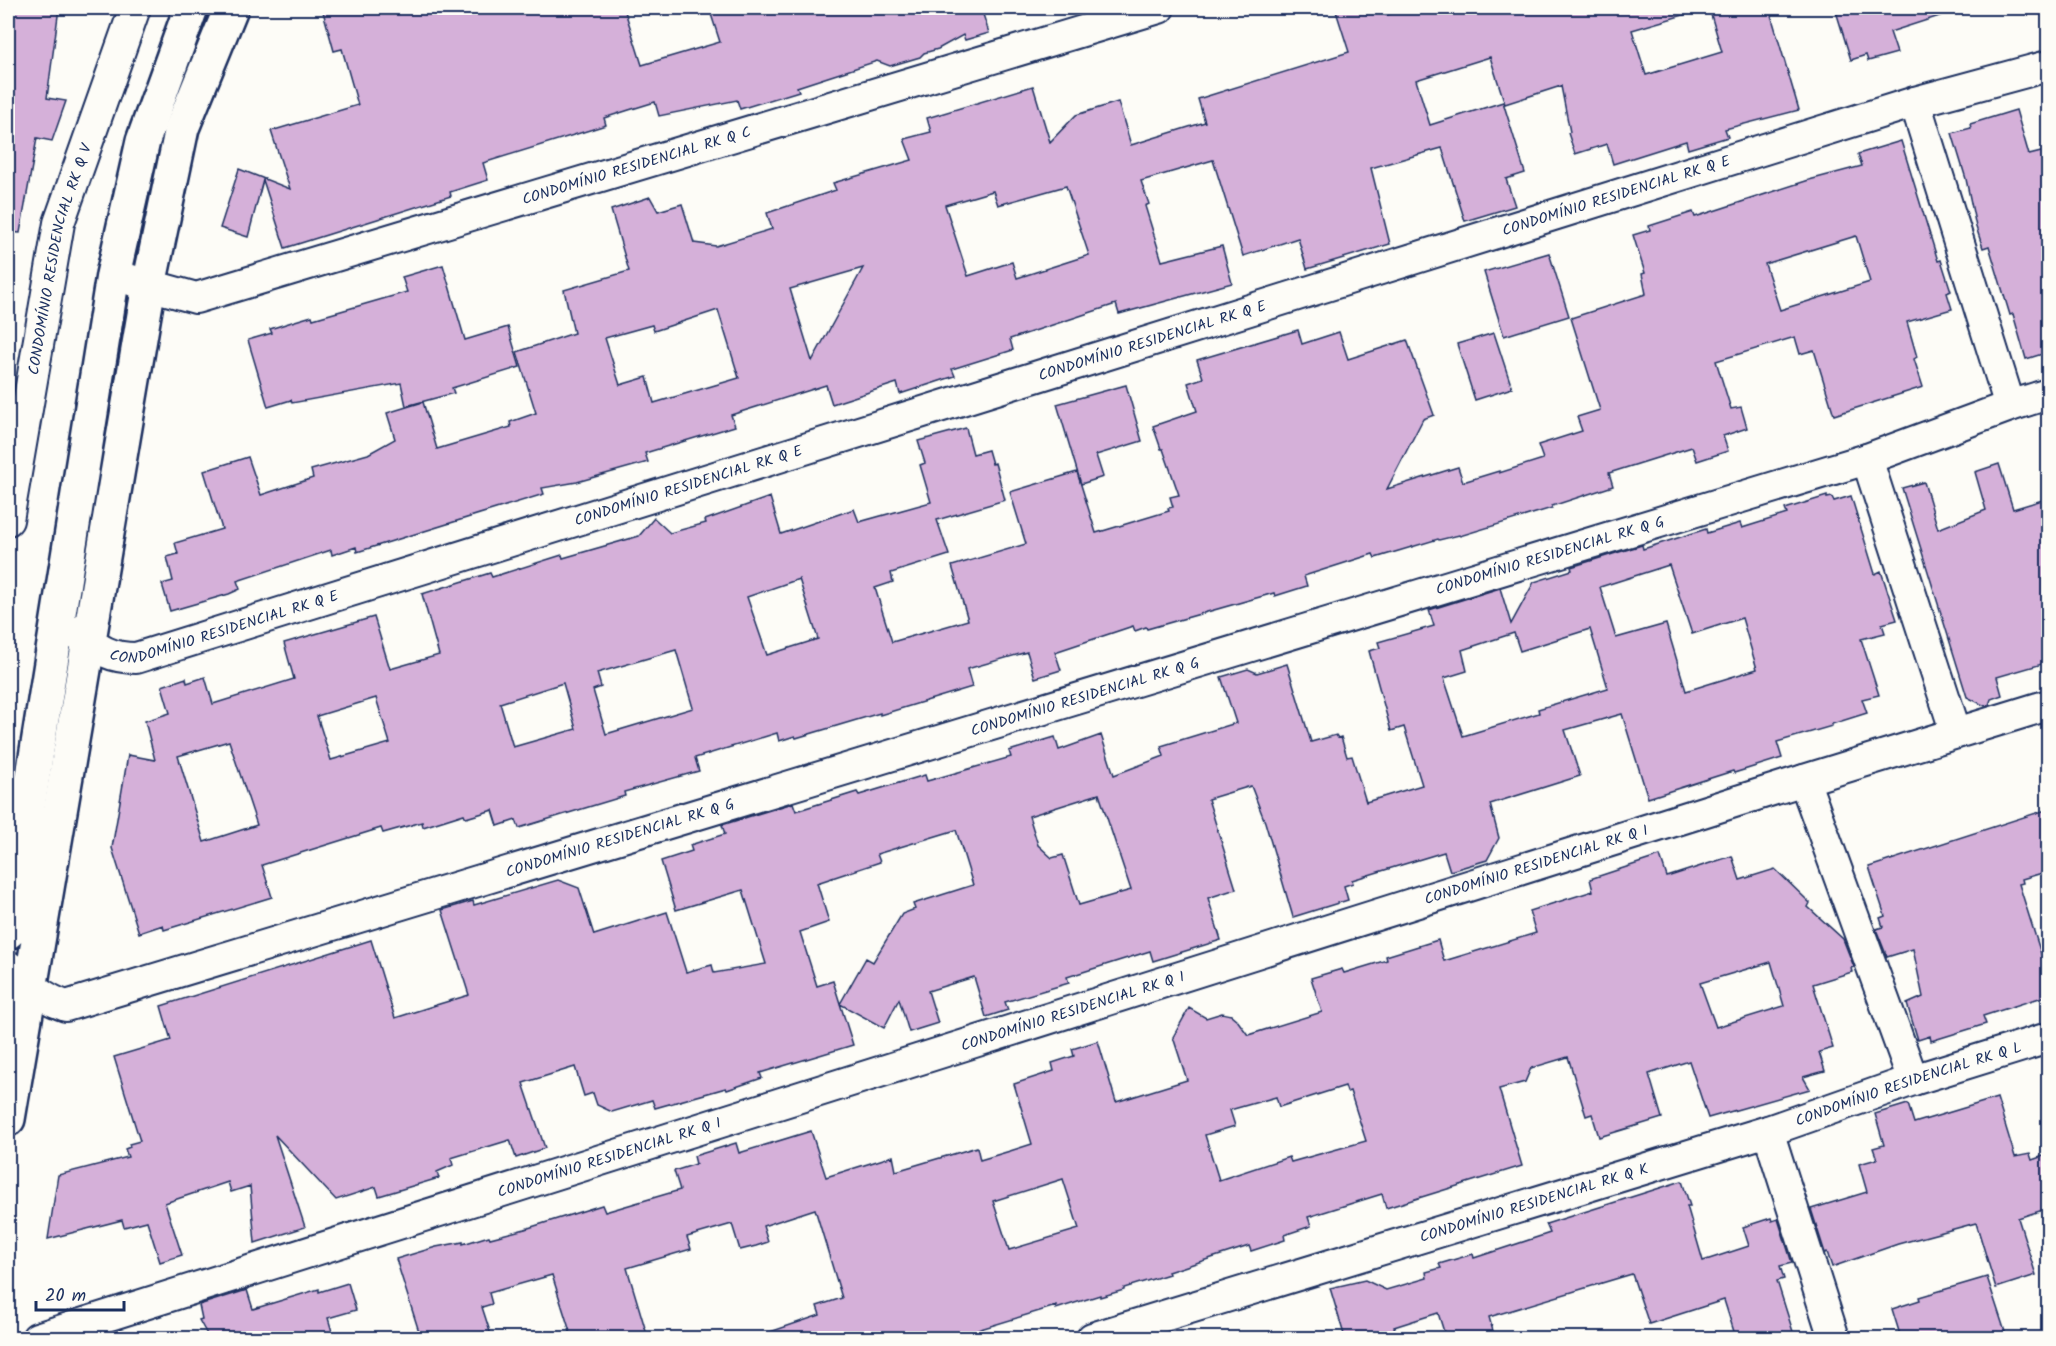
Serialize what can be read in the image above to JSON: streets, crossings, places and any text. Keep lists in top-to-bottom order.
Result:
{
  "streets": {
    "street": [
      "CONDOMÍNIO RESIDENCIAL RK Q C",
      "CONDOMÍNIO RESIDENCIAL RK Q E",
      "CONDOMÍNIO RESIDENCIAL RK Q V",
      "CONDOMÍNIO RESIDENCIAL RK Q G",
      "CONDOMÍNIO RESIDENCIAL RK Q I",
      "CONDOMÍNIO RESIDENCIAL RK Q L",
      "CONDOMÍNIO RESIDENCIAL RK Q K"
    ]
  },
  "crossings": [
    ["CONDOMÍNIO RESIDENCIAL RK Q L", "CONDOMÍNIO RESIDENCIAL RK Q K"]
  ],
  "scale_bar": "20 m"
}
